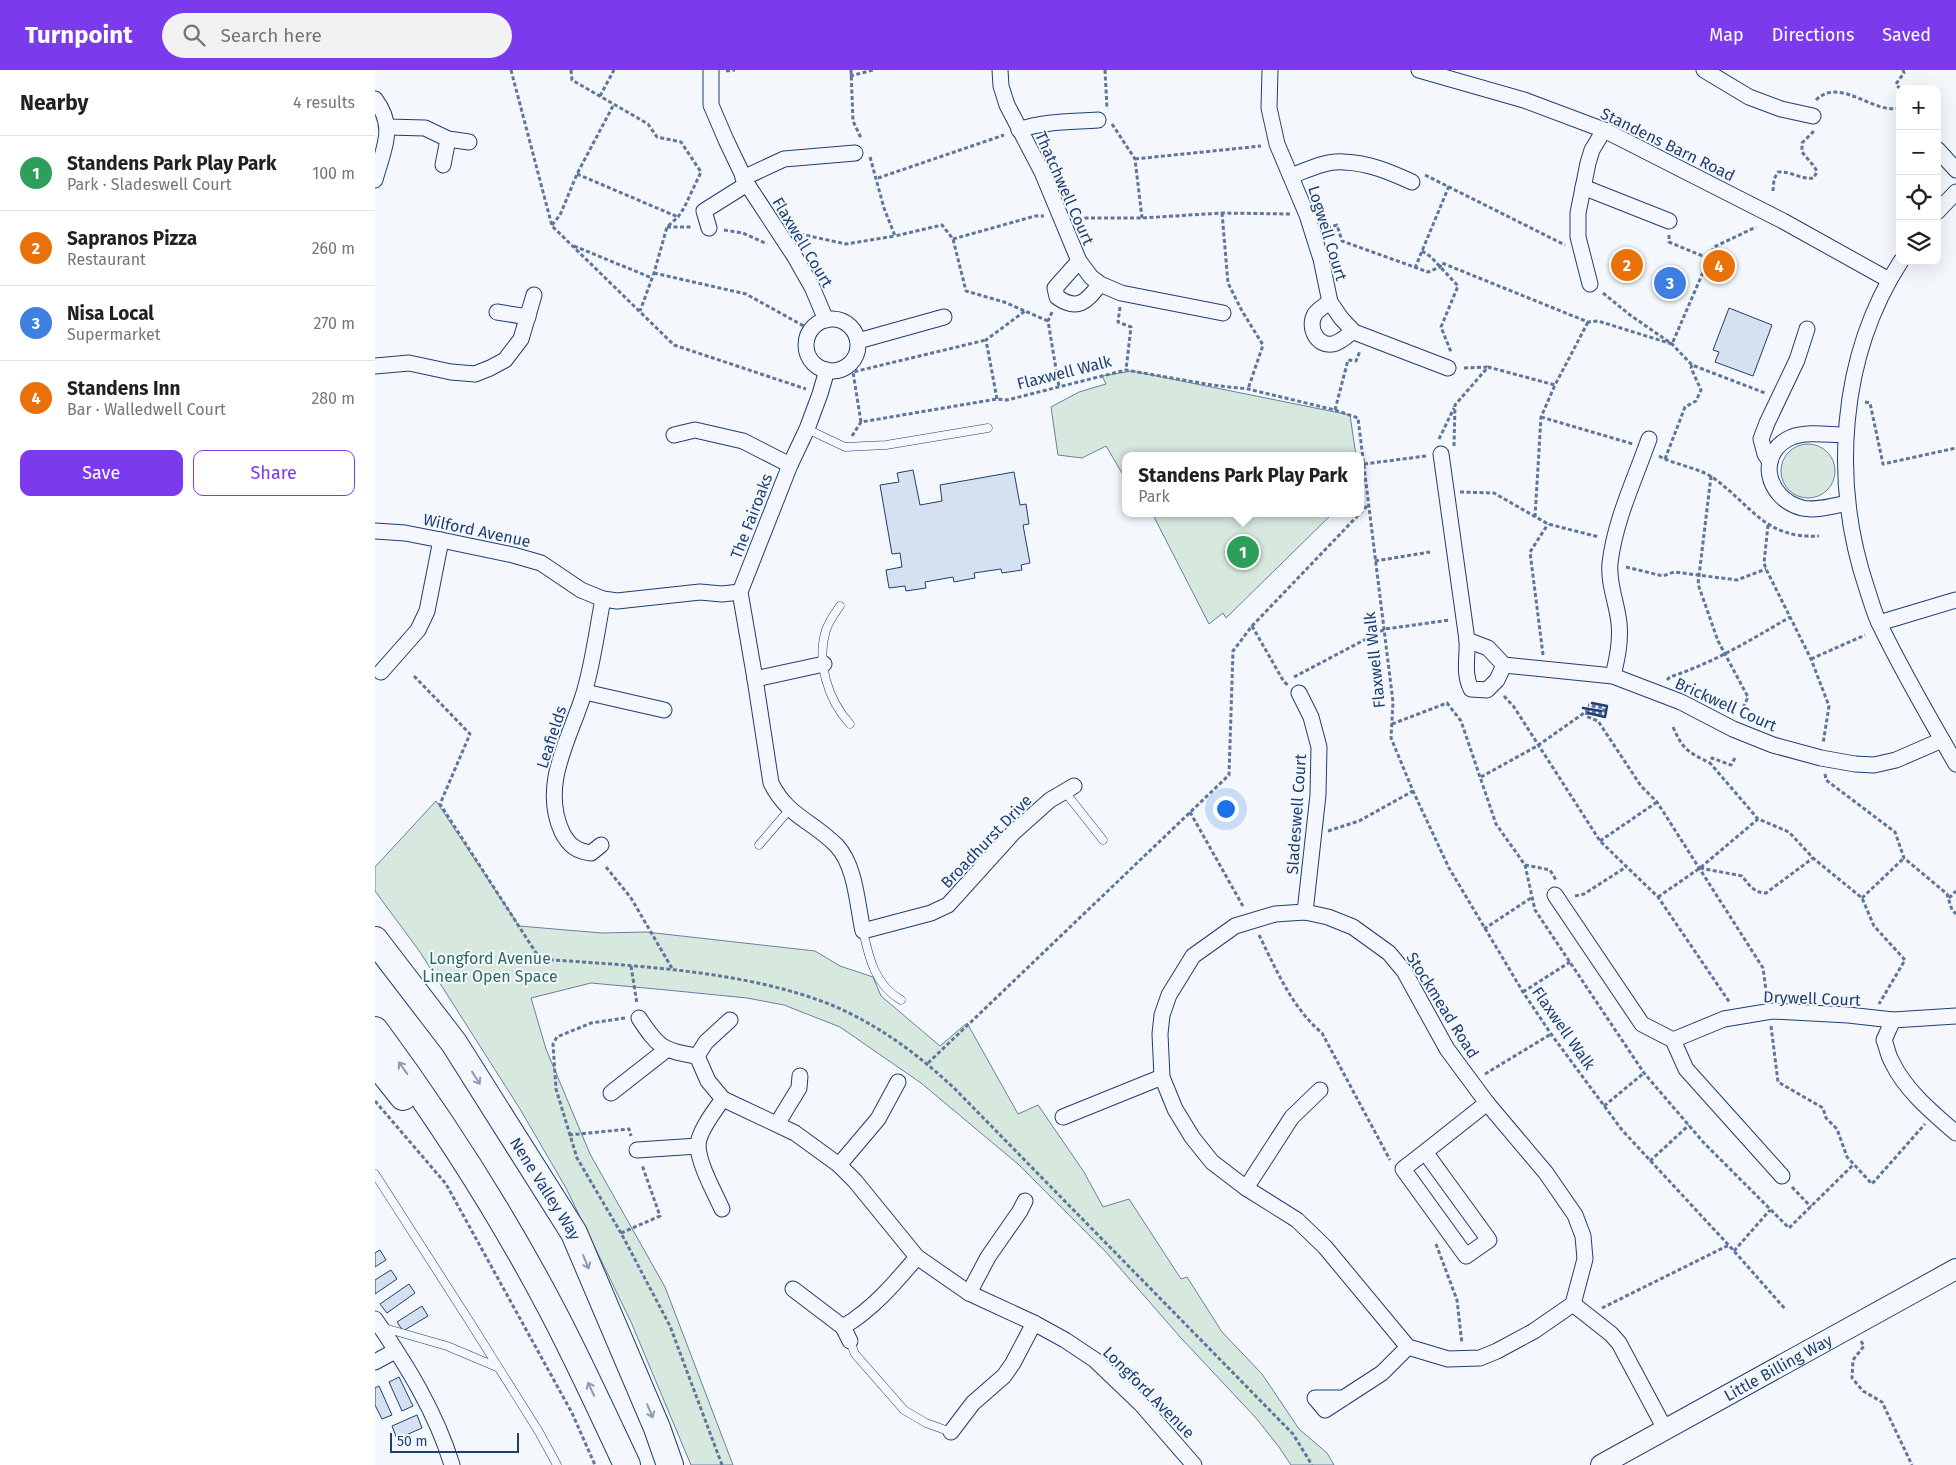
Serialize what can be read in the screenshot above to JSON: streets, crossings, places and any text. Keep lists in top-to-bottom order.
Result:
{
  "streets": {
    "highway": ["Nene Valley Way"],
    "street": [
      "Standens Barn Road",
      "Thatchwell Court",
      "Logwell Court",
      "Flaxwell Court",
      "The Fairoaks",
      "Wilford Avenue",
      "Brickwell Court",
      "Leafields",
      "Sladeswell Court",
      "Broadhurst Drive",
      "Drywell Court",
      "Stockmead Road",
      "Little Billing Way",
      "Longford Avenue"
    ],
    "path": ["Flaxwell Walk"]
  },
  "crossings": [
    ["Flaxwell Court", "The Fairoaks"],
    ["The Fairoaks", "Wilford Avenue"],
    ["Wilford Avenue", "Leafields"],
    ["Sladeswell Court", "Stockmead Road"]
  ],
  "parks": ["Longford Avenue Linear Open Space"],
  "scale_bar": "50 m",
  "page": {
    "header": "Turnpoint",
    "search": "Search here",
    "nav": ["Map", "Directions", "Saved"],
    "heading": ["Nearby", "4 results"],
    "map_buttons": ["+", "−"],
    "list": [
      {
        "mark": "1",
        "name": "Standens Park Play Park",
        "note": "Park · Sladeswell Court",
        "value": "100 m"
      },
      {
        "mark": "2",
        "name": "Sapranos Pizza",
        "note": "Restaurant",
        "value": "260 m"
      },
      {
        "mark": "3",
        "name": "Nisa Local",
        "note": "Supermarket",
        "value": "270 m"
      },
      {
        "mark": "4",
        "name": "Standens Inn",
        "note": "Bar · Walledwell Court",
        "value": "280 m"
      }
    ],
    "pins": [
      "2",
      "4",
      "3",
      "1"
    ],
    "buttons": ["Save", "Share"],
    "popup": ["Standens Park Play Park", "Park"],
    "scale": "50 m"
  }
}
